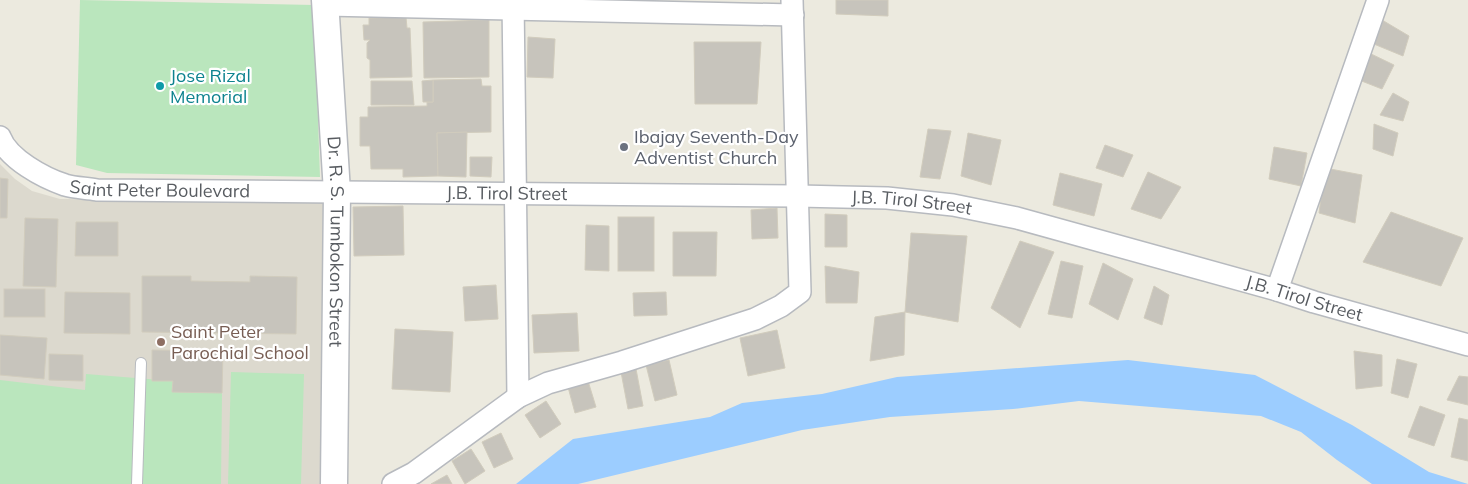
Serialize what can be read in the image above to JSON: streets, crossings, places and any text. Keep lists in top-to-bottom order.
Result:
{
  "streets": {
    "street": ["Saint Peter Boulevard", "J.B. Tirol Street", "Dr. R. S. Tumbokon Street"]
  },
  "crossings": [
    ["Saint Peter Boulevard", "J.B. Tirol Street"],
    ["Saint Peter Boulevard", "Dr. R. S. Tumbokon Street"],
    ["J.B. Tirol Street", "Dr. R. S. Tumbokon Street"]
  ],
  "places": ["Jose Rizal Memorial", "Ibajay Seventh-Day Adventist Church", "Saint Peter Parochial School"]
}
